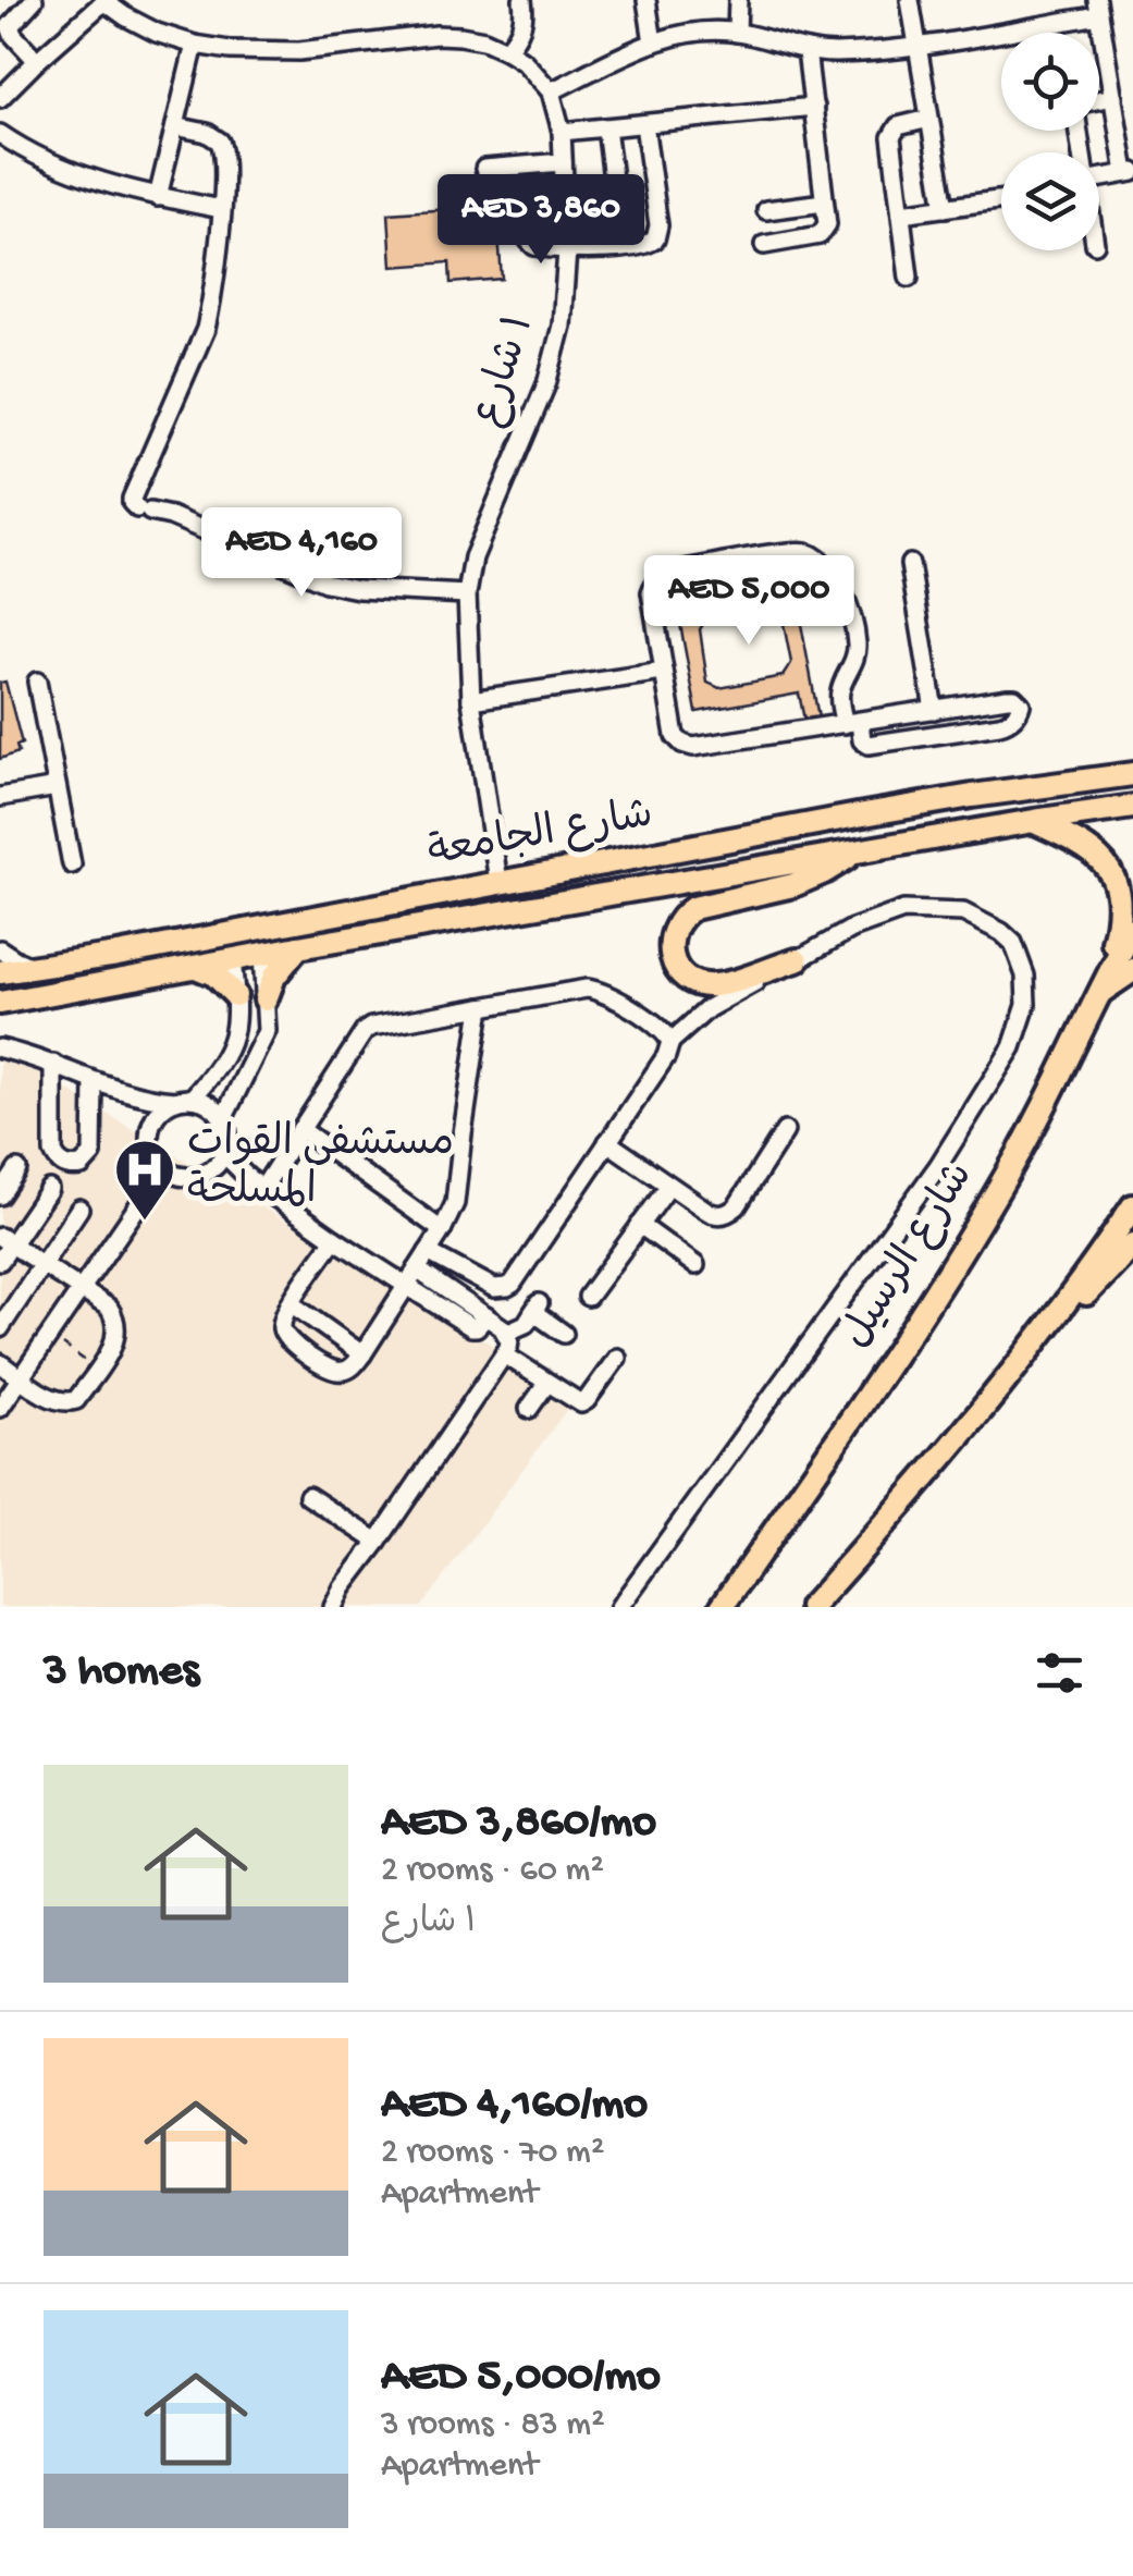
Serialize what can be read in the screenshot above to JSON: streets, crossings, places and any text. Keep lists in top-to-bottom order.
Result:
{
  "streets": {
    "main road": ["شارع الجامعة", "شارع الرسيل"],
    "street": ["١ شارع"]
  },
  "crossings": [
    ["١ شارع", "شارع الجامعة"]
  ],
  "places": {
    "hospital": ["مستشفى القوات المسلحة"]
  },
  "page": {
    "price": ["AED 3,860", "AED 4,160", "AED 5,000"],
    "heading": "3 homes",
    "list": [
      {
        "name": "AED 3,860/mo",
        "note": "2 rooms · 60 m² · ١ شارع"
      },
      {
        "name": "AED 4,160/mo",
        "note": "2 rooms · 70 m² · Apartment"
      },
      {
        "name": "AED 5,000/mo",
        "note": "3 rooms · 83 m² · Apartment"
      }
    ]
  }
}
